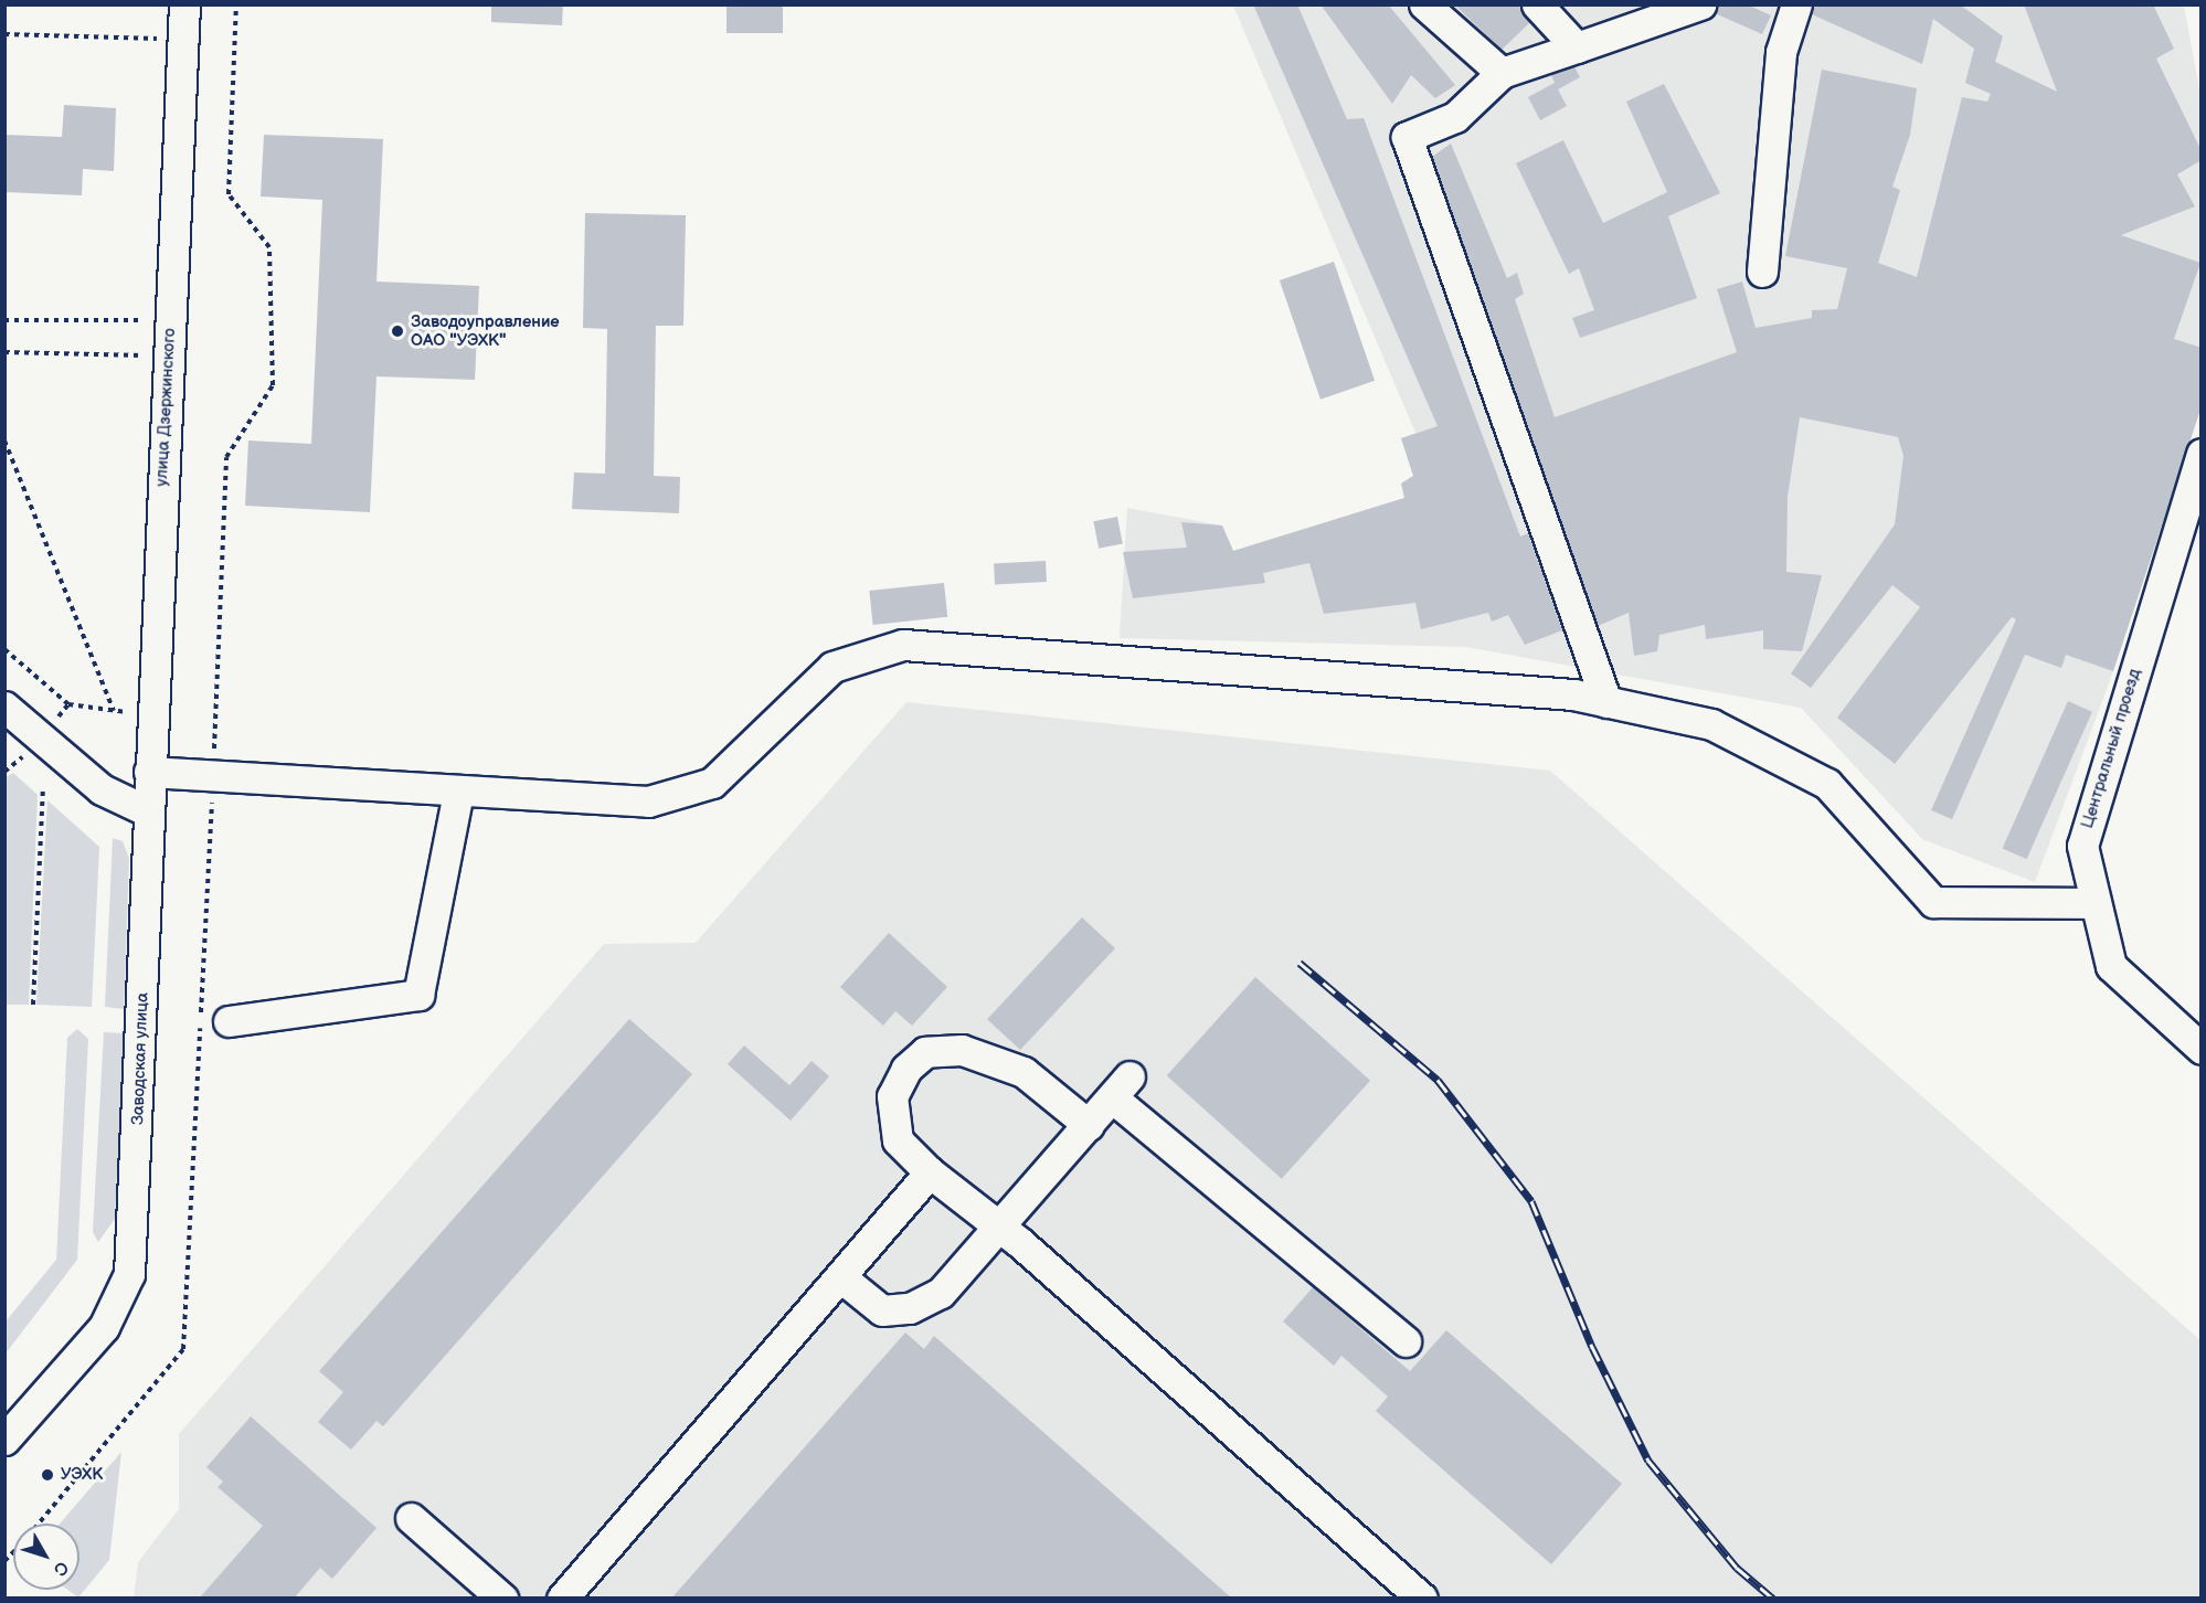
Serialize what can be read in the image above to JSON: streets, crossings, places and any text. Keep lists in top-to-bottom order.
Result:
{
  "streets": {
    "street": ["улица Дзержинского", "Центральный проезд", "Заводская улица"]
  },
  "crossings": [
    ["улица Дзержинского", "Заводская улица"]
  ],
  "places": ["Заводоуправление ОАО \"УЭХК\"", "УЭХК"],
  "north": "bottom right"
}
